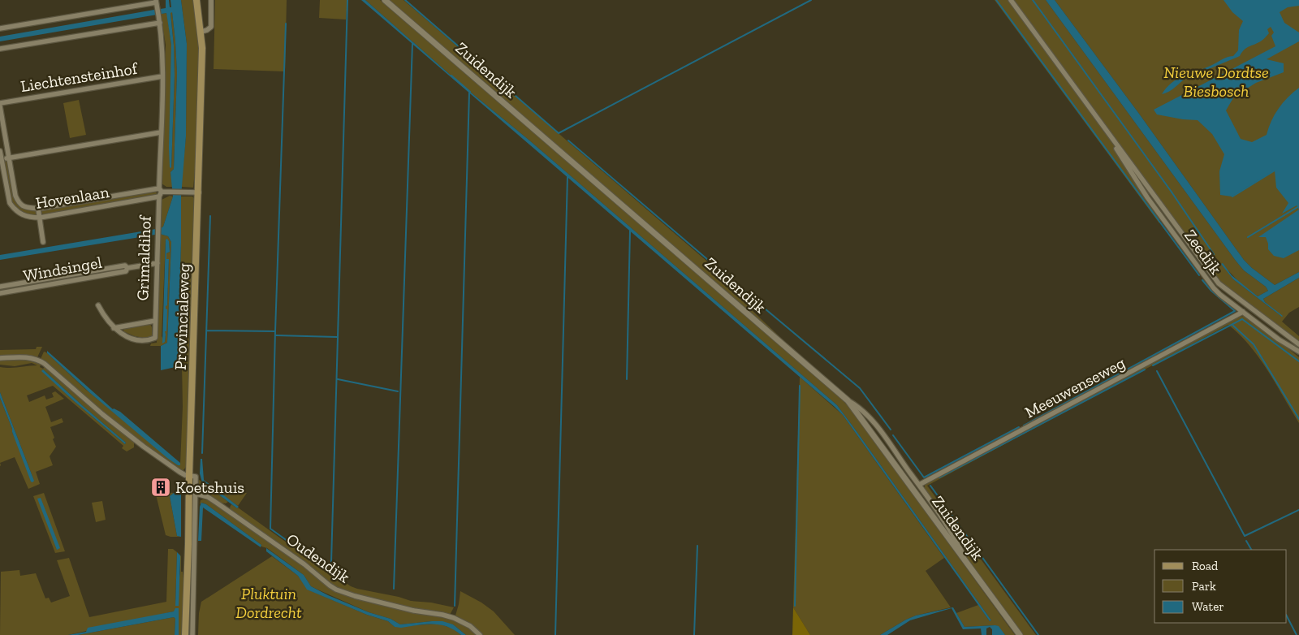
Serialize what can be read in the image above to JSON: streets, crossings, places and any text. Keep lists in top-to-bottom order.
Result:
{
  "streets": {
    "main road": ["Provincialeweg"],
    "street": [
      "Zuidendijk",
      "Liechtensteinhof",
      "Hovenlaan",
      "Zeedijk",
      "Grimaldihof",
      "Windsingel",
      "Meeuwenseweg",
      "Oudendijk"
    ]
  },
  "crossings": [
    ["Liechtensteinhof", "Hovenlaan"],
    ["Liechtensteinhof", "Grimaldihof"],
    ["Hovenlaan", "Grimaldihof"],
    ["Hovenlaan", "Provincialeweg"],
    ["Zeedijk", "Meeuwenseweg"],
    ["Grimaldihof", "Windsingel"]
  ],
  "parks": ["Nieuwe Dordtse Biesbosch", "Pluktuin Dordrecht"],
  "places": {
    "building": ["Koetshuis"]
  },
  "legend": ["Road", "Park", "Water"]
}
